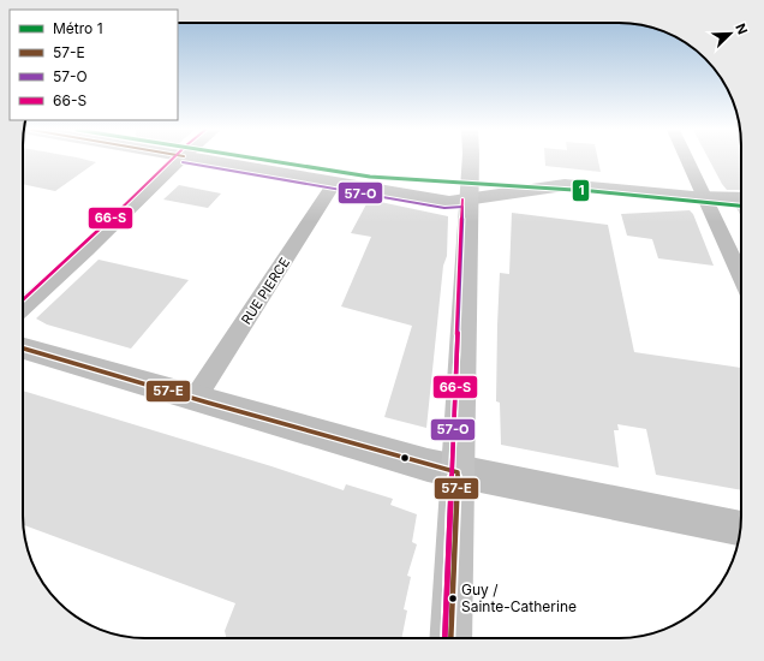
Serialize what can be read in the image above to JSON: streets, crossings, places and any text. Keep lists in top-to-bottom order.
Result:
{
  "streets": {
    "street": ["RUE PIERCE"]
  },
  "places": ["Guy / Sainte-Catherine"],
  "lines": [
    "metro line 1",
    "transit line 66-S",
    "transit line 57-O",
    "transit line 57-E"
  ],
  "legend": [
    "Métro 1",
    "57-E",
    "57-O",
    "66-S"
  ],
  "north": "top right"
}
